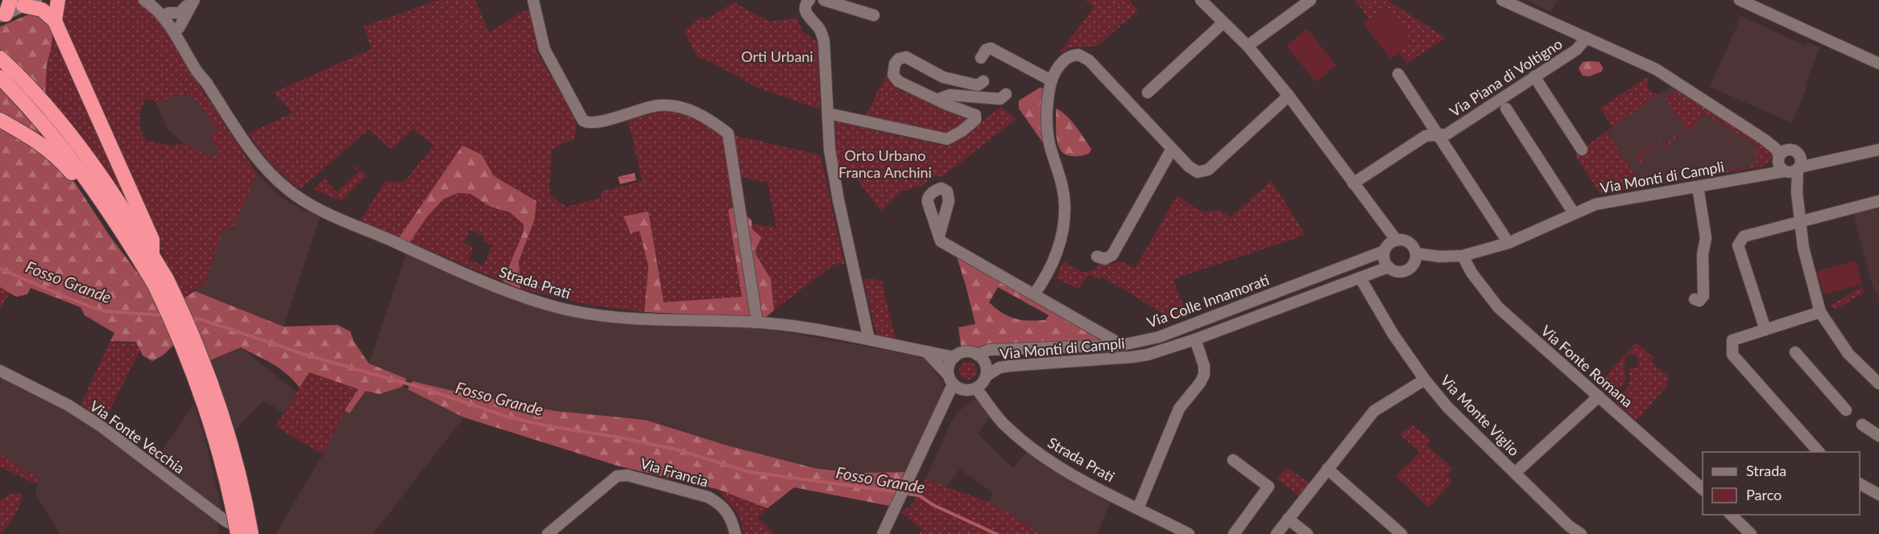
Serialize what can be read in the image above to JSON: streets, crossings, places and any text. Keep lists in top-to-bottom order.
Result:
{
  "streets": {
    "street": [
      "Via Piana di Voltigno",
      "Via Monti di Campli",
      "Strada Prati",
      "Via Colle Innamorati",
      "Via Fonte Romana",
      "Via Monte Viglio",
      "Via Fonte Vecchia",
      "Via Francia"
    ]
  },
  "crossings": [
    ["Via Monti di Campli", "Strada Prati"],
    ["Via Monti di Campli", "Via Colle Innamorati"],
    ["Via Monti di Campli", "Via Fonte Romana"],
    ["Via Monti di Campli", "Via Monte Viglio"],
    ["Strada Prati", "Via Colle Innamorati"]
  ],
  "water": ["Fosso Grande"],
  "parks": ["Orti Urbani", "Orto Urbano Franca Anchini"],
  "legend": ["Strada", "Parco"]
}
